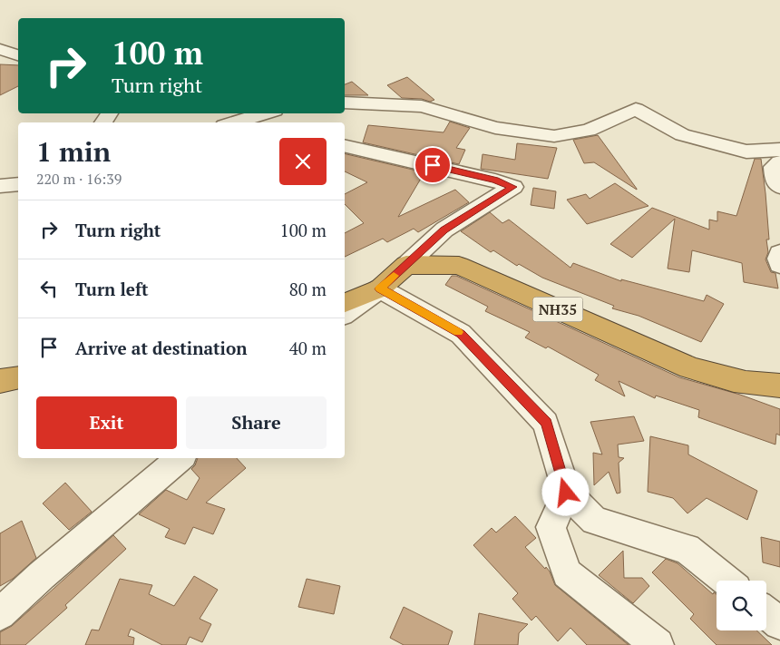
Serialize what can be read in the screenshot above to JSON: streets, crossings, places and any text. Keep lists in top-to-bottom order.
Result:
{
  "streets": {
    "highway": ["NH35"]
  },
  "page": {
    "turn": ["100 m", "Turn right"],
    "heading": ["1 min", "220 m · 16:39"],
    "list": [
      {
        "name": "Turn right",
        "value": "100 m"
      },
      {
        "name": "Turn left",
        "value": "80 m"
      },
      {
        "name": "Arrive at destination",
        "value": "40 m"
      }
    ],
    "buttons": ["Exit", "Share"]
  }
}
